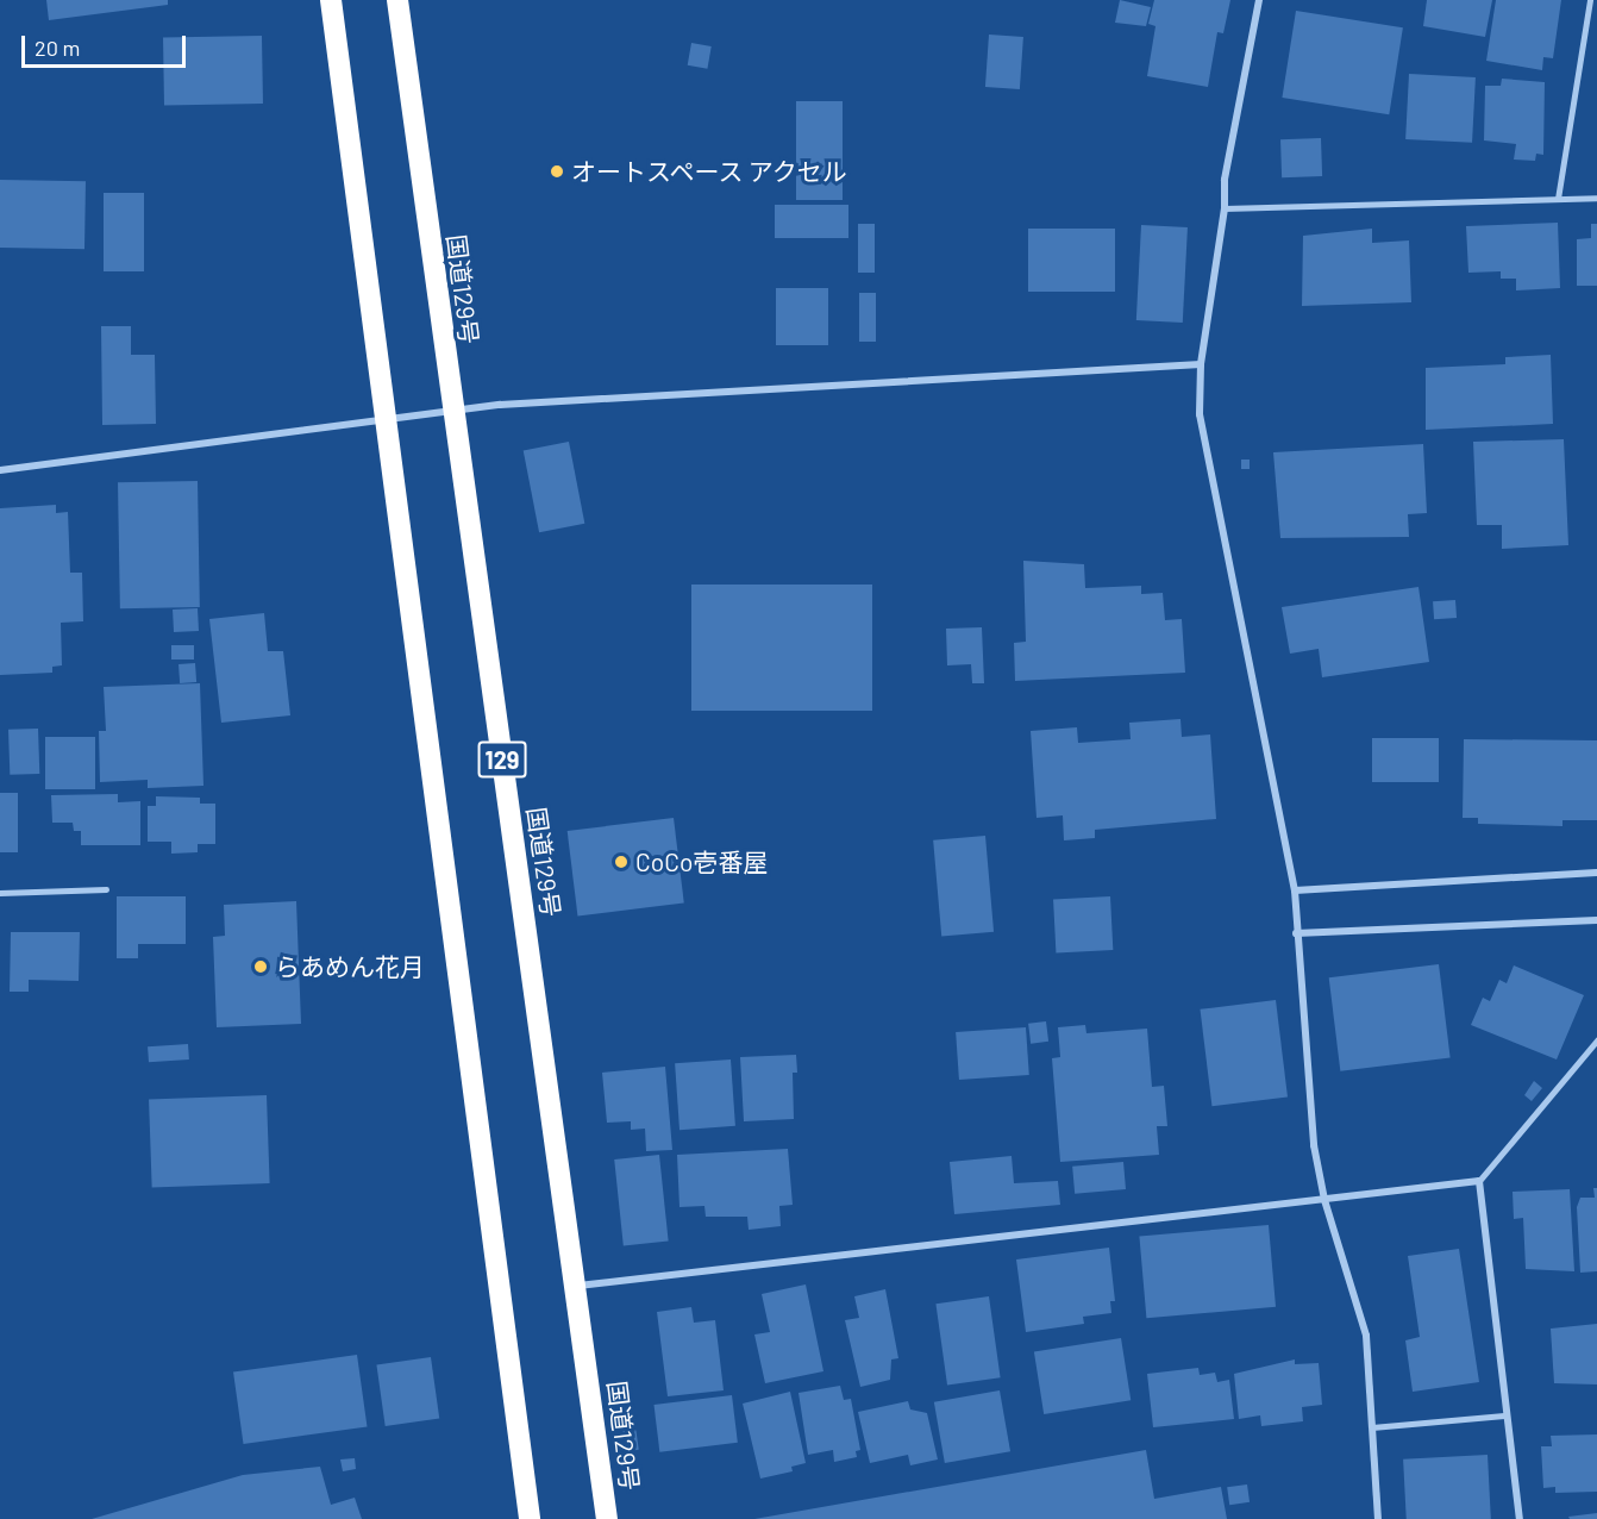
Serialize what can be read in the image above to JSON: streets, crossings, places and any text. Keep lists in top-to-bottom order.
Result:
{
  "streets": {
    "highway": ["国道129号", "129"]
  },
  "places": ["オートスペース アクセル", "CoCo壱番屋", "らあめん花月"],
  "scale_bar": "20 m"
}
